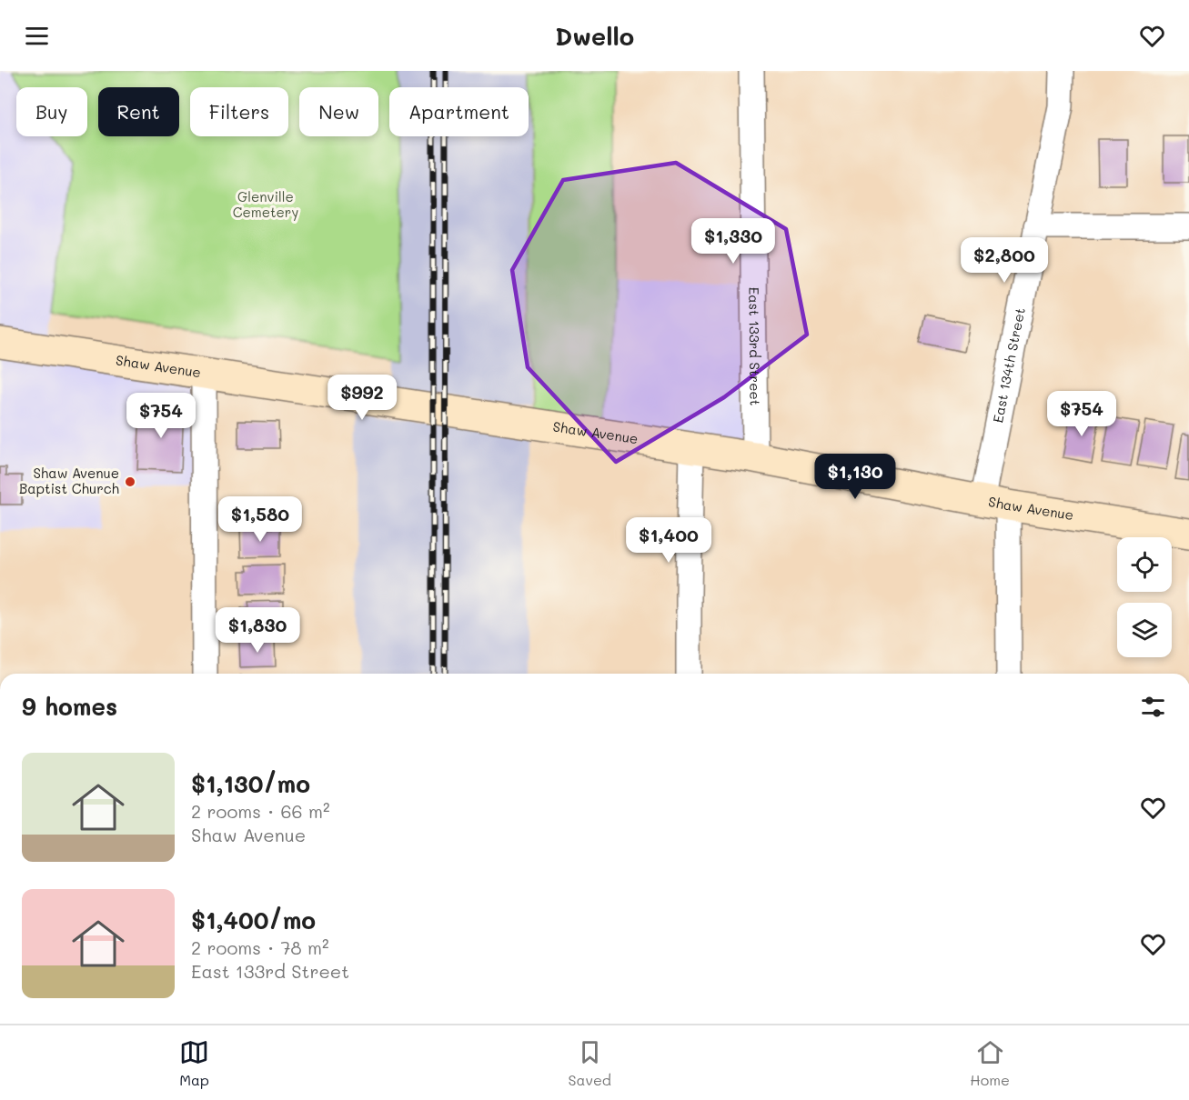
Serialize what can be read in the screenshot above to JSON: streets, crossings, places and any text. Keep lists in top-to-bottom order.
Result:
{
  "streets": {
    "main road": ["Shaw Avenue"],
    "street": ["East 133rd Street", "East 134th Street"]
  },
  "crossings": [
    ["East 133rd Street", "Shaw Avenue"],
    ["Shaw Avenue", "East 134th Street"]
  ],
  "parks": ["Glenville Cemetery"],
  "places": ["Shaw Avenue Baptist Church"],
  "page": {
    "header": "Dwello",
    "chip": [
      "Buy",
      "Rent",
      "Filters",
      "New",
      "Apartment"
    ],
    "price": [
      "$1,330",
      "$2,800",
      "$992",
      "$754",
      "$754",
      "$1,130",
      "$1,580",
      "$1,400",
      "$1,830"
    ],
    "heading": "9 homes",
    "list": [
      {
        "name": "$1,130/mo",
        "note": "2 rooms · 66 m² · Shaw Avenue"
      },
      {
        "name": "$1,400/mo",
        "note": "2 rooms · 78 m² · East 133rd Street"
      }
    ],
    "tabs": ["Map", "Saved", "Home"]
  }
}
